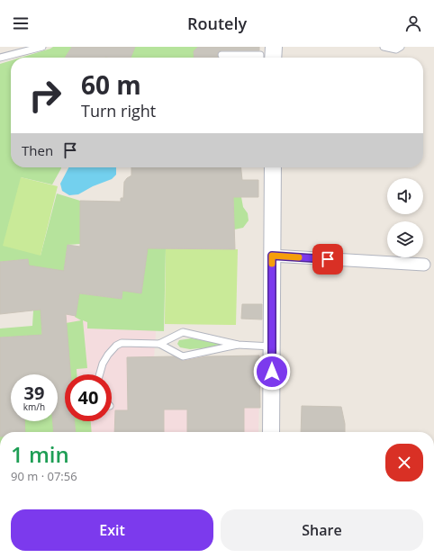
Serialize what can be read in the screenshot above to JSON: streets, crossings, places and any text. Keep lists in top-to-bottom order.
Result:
{
  "page": {
    "header": "Routely",
    "turn": ["60 m", "Turn right"],
    "then": "Then",
    "speed": "39 km/h",
    "limit": "40",
    "heading": ["1 min", "90 m · 07:56"],
    "buttons": ["Exit", "Share"]
  }
}
